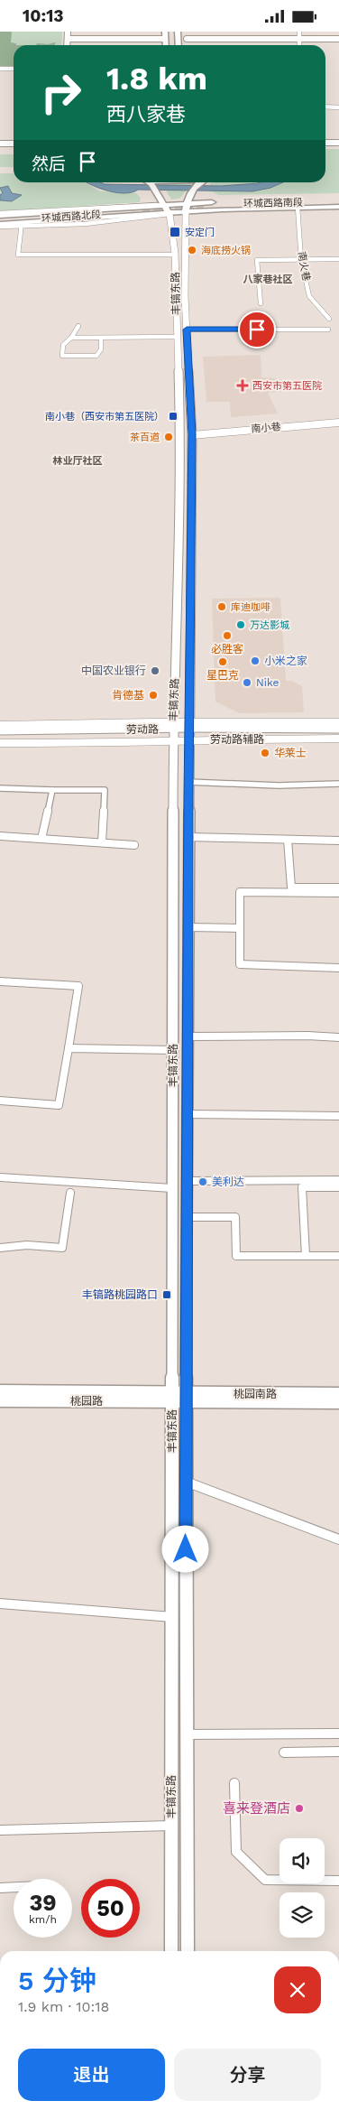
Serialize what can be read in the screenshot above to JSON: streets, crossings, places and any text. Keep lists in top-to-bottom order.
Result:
{
  "streets": {
    "main road": [
      "环城西路南段",
      "环城西路北段",
      "丰镐东路",
      "劳动路",
      "桃园南路",
      "桃园路"
    ],
    "street": ["南火巷", "南小巷", "劳动路辅路"]
  },
  "crossings": [
    ["丰镐东路", "南小巷"],
    ["丰镐东路", "劳动路"],
    ["丰镐东路", "劳动路辅路"],
    ["丰镐东路", "桃园南路"],
    ["丰镐东路", "桃园路"],
    ["劳动路", "劳动路辅路"],
    ["桃园南路", "桃园路"]
  ],
  "districts": ["八家巷社区", "林业厅社区"],
  "places": {
    "transit": ["安定门", "南小巷（西安市第五医院）", "丰镐路桃园路口"],
    "other": [
      "海底捞火锅",
      "茶百道",
      "库迪咖啡",
      "万达影城",
      "必胜客",
      "小米之家",
      "星巴克",
      "中国农业银行",
      "Nike",
      "肯德基",
      "华莱士",
      "美利达",
      "喜来登酒店"
    ],
    "health": ["西安市第五医院"]
  },
  "page": {
    "status": "10:13",
    "turn": ["1.8 km", "西八家巷"],
    "then": "然后",
    "speed": "39 km/h",
    "limit": "50",
    "heading": ["5 分钟", "1.9 km · 10:18"],
    "buttons": ["退出", "分享"]
  }
}
